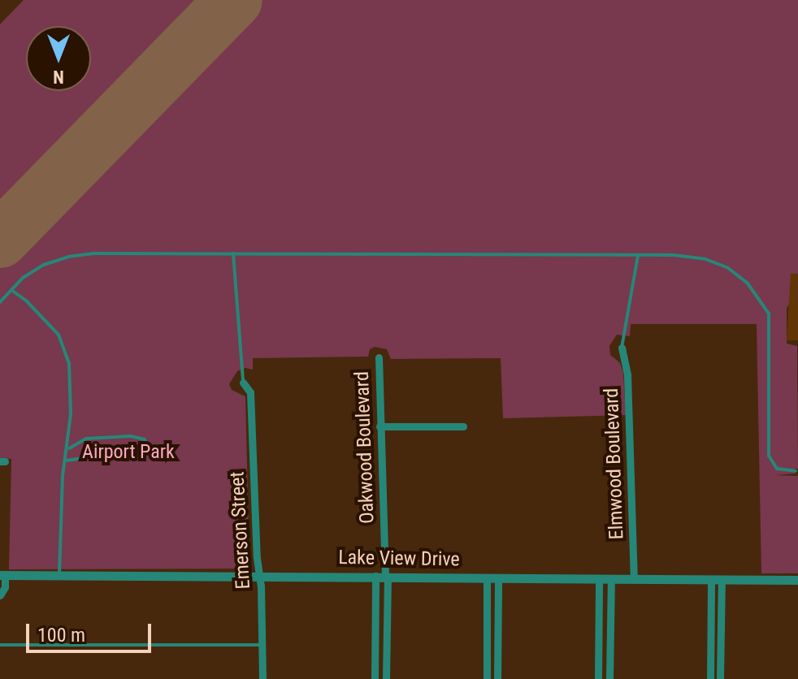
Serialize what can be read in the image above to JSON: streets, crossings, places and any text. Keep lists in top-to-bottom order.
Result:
{
  "streets": {
    "street": [
      "Oakwood Boulevard",
      "Elmwood Boulevard",
      "Emerson Street",
      "Lake View Drive"
    ]
  },
  "crossings": [
    ["Oakwood Boulevard", "Lake View Drive"],
    ["Elmwood Boulevard", "Lake View Drive"],
    ["Emerson Street", "Lake View Drive"]
  ],
  "parks": ["Airport Park"],
  "scale_bar": "100 m",
  "north": "bottom"
}
